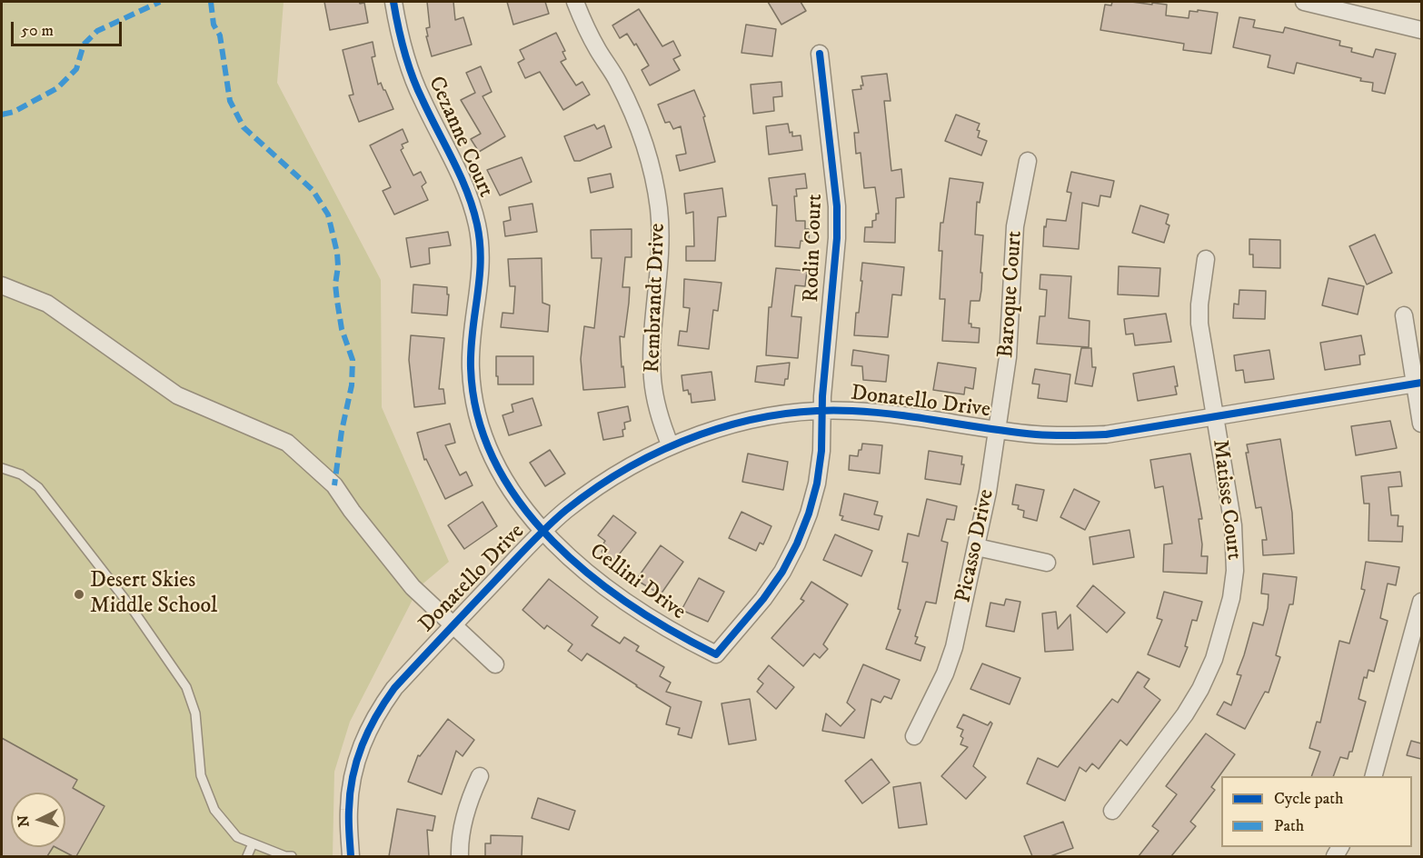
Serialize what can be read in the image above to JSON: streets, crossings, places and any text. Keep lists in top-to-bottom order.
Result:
{
  "streets": {
    "street": [
      "Cezanne Court",
      "Rodin Court",
      "Baroque Court",
      "Rembrandt Drive",
      "Donatello Drive",
      "Matisse Court",
      "Picasso Drive",
      "Cellini Drive"
    ]
  },
  "crossings": [
    ["Cezanne Court", "Donatello Drive"],
    ["Cezanne Court", "Cellini Drive"],
    ["Rodin Court", "Donatello Drive"],
    ["Rodin Court", "Cellini Drive"],
    ["Baroque Court", "Donatello Drive"],
    ["Baroque Court", "Picasso Drive"],
    ["Rembrandt Drive", "Donatello Drive"],
    ["Donatello Drive", "Matisse Court"],
    ["Donatello Drive", "Picasso Drive"],
    ["Donatello Drive", "Cellini Drive"]
  ],
  "places": ["Desert Skies Middle School"],
  "legend": ["Cycle path", "Path"],
  "scale_bar": "50 m",
  "north": "left"
}
